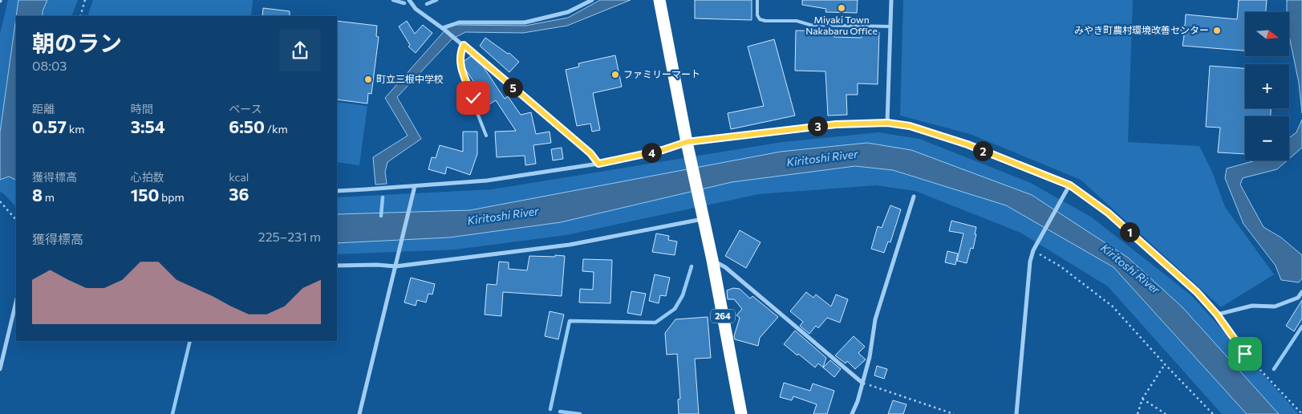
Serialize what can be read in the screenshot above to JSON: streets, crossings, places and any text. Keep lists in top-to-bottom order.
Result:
{
  "streets": {
    "highway": ["264"]
  },
  "water": ["Kiritoshi River"],
  "places": [
    "Miyaki Town Nakabaru Office",
    "みやき町農村環境改善センター",
    "ファミリーマート",
    "町立三根中学校"
  ],
  "north": "right",
  "page": {
    "map_buttons": ["+", "−"],
    "heading": ["朝のラン", "08:03"],
    "pins": [
      "5",
      "3",
      "2",
      "4",
      "1"
    ],
    "stats": [
      ["距離", "0.57 km"],
      ["時間", "3:54"],
      ["ペース", "6:50 /km"],
      ["獲得標高", "8 m"],
      ["心拍数", "150 bpm"],
      ["kcal", "36"]
    ],
    "chart": ["獲得標高", "225–231 m"]
  }
}
